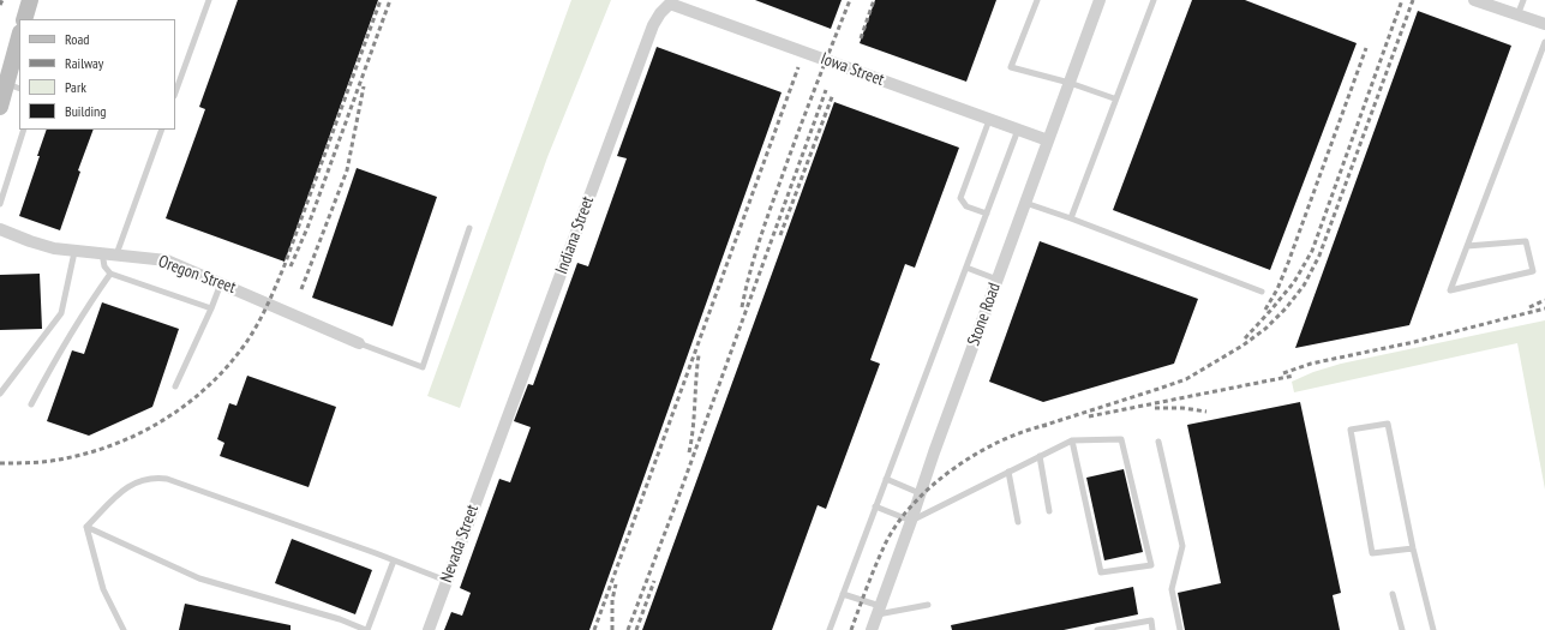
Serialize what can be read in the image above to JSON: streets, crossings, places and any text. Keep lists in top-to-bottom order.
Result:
{
  "streets": {
    "street": [
      "Iowa Street",
      "Indiana Street",
      "Oregon Street",
      "Stone Road",
      "Nevada Street"
    ]
  },
  "crossings": [
    ["Iowa Street", "Indiana Street"],
    ["Iowa Street", "Stone Road"],
    ["Indiana Street", "Nevada Street"]
  ],
  "legend": [
    "Road",
    "Railway",
    "Park",
    "Building"
  ]
}
